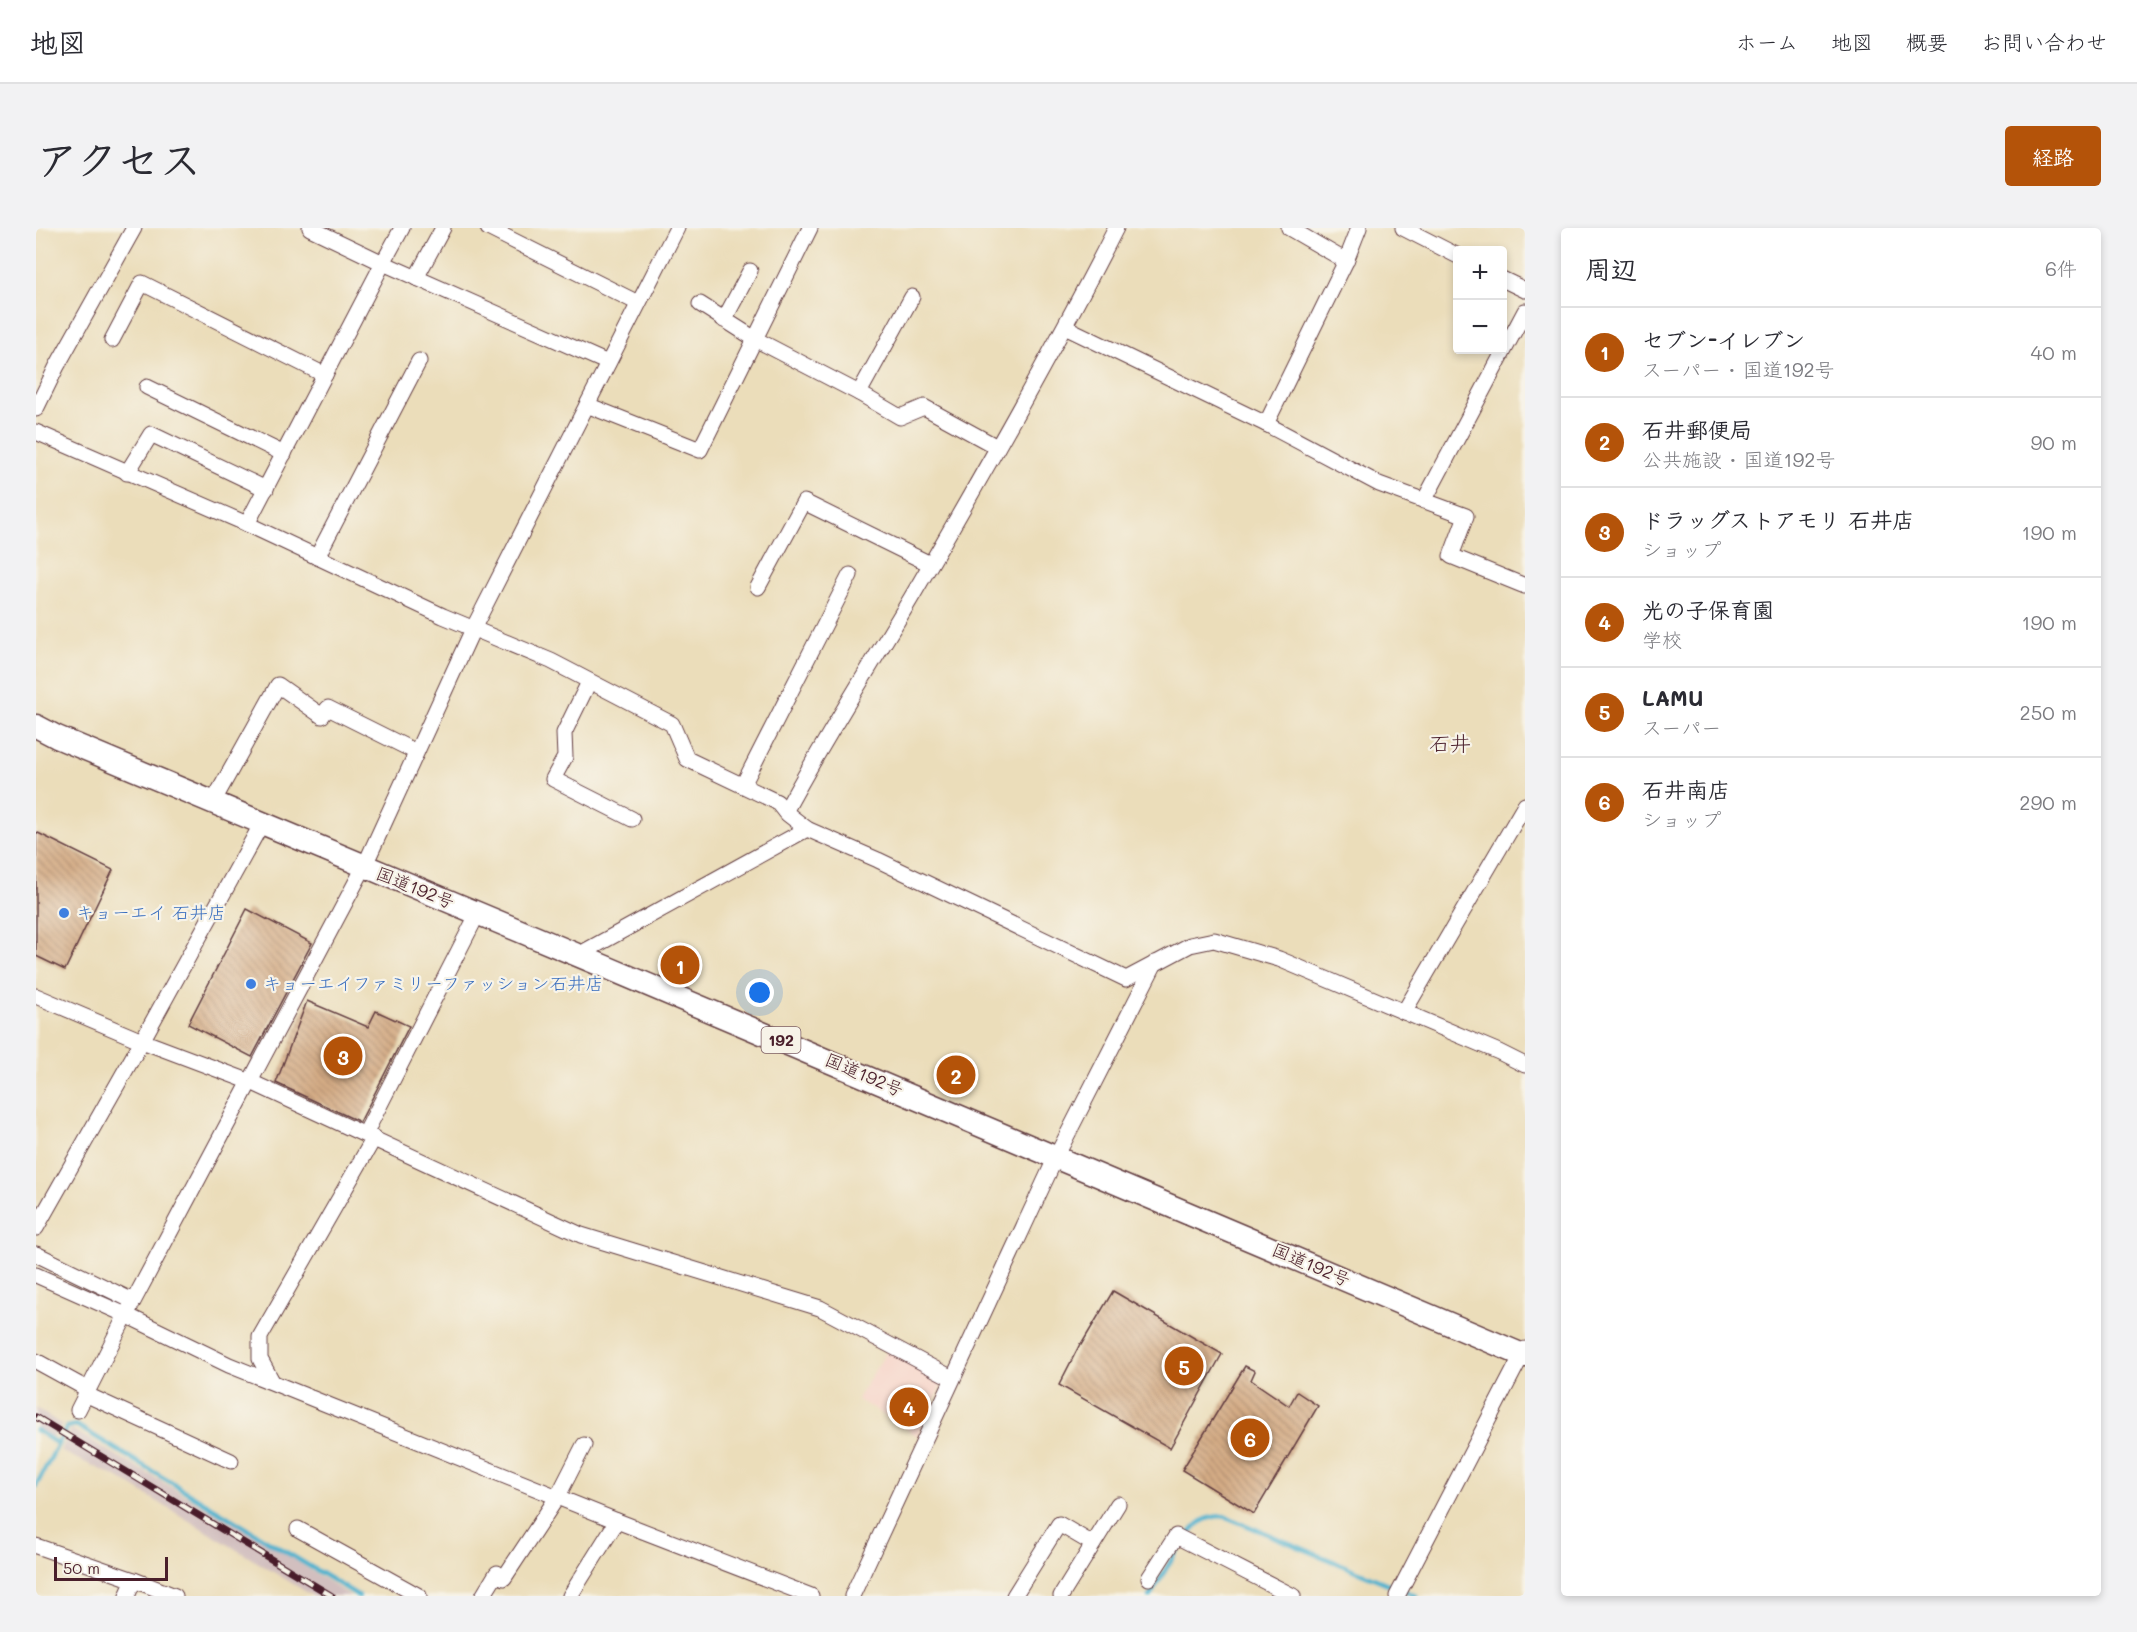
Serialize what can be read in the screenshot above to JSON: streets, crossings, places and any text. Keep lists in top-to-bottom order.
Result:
{
  "streets": {
    "highway": ["国道192号", "192"]
  },
  "districts": ["石井"],
  "places": ["キョーエイ 石井店", "キョーエイファミリーファッション石井店"],
  "scale_bar": "50 m",
  "page": {
    "header": "地図",
    "nav": [
      "ホーム",
      "地図",
      "概要",
      "お問い合わせ"
    ],
    "title": "アクセス",
    "buttons": "経路",
    "heading": ["周辺", "6件"],
    "map_buttons": ["+", "−"],
    "list": [
      {
        "mark": "1",
        "name": "セブン-イレブン",
        "note": "スーパー · 国道192号",
        "value": "40 m"
      },
      {
        "mark": "2",
        "name": "石井郵便局",
        "note": "公共施設 · 国道192号",
        "value": "90 m"
      },
      {
        "mark": "3",
        "name": "ドラッグストアモリ 石井店",
        "note": "ショップ",
        "value": "190 m"
      },
      {
        "mark": "4",
        "name": "光の子保育園",
        "note": "学校",
        "value": "190 m"
      },
      {
        "mark": "5",
        "name": "LAMU",
        "note": "スーパー",
        "value": "250 m"
      },
      {
        "mark": "6",
        "name": "石井南店",
        "note": "ショップ",
        "value": "290 m"
      }
    ],
    "pins": [
      "1",
      "3",
      "2",
      "5",
      "4",
      "6"
    ],
    "scale": "50 m"
  }
}
